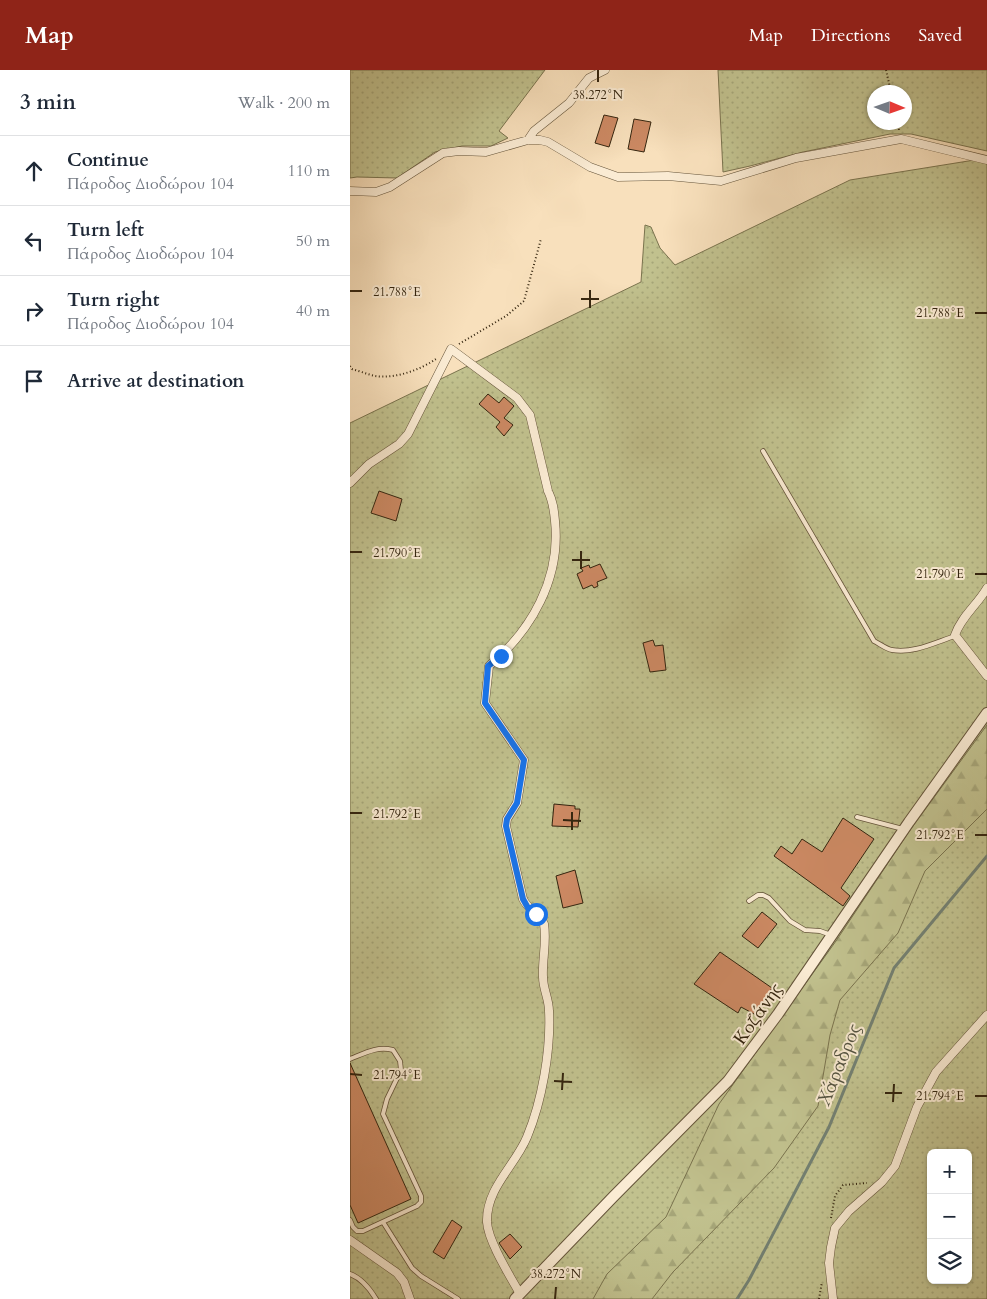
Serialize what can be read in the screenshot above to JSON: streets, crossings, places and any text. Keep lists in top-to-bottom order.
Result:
{
  "streets": {
    "street": ["Κοζάνης"]
  },
  "water": ["Χάραδρος"],
  "north": "right",
  "page": {
    "header": "Map",
    "nav": ["Map", "Directions", "Saved"],
    "heading": ["3 min", "Walk · 200 m"],
    "list": [
      ["Continue", "Πάροδος Διοδώρου 104", "110 m"],
      ["Turn left", "Πάροδος Διοδώρου 104", "50 m"],
      ["Turn right", "Πάροδος Διοδώρου 104", "40 m"],
      "Arrive at destination"
    ],
    "map_buttons": ["+", "−"]
  },
  "coordinates": [
    "38.272°N",
    "21.788°E",
    "21.790°E",
    "21.792°E",
    "21.794°E"
  ]
}
